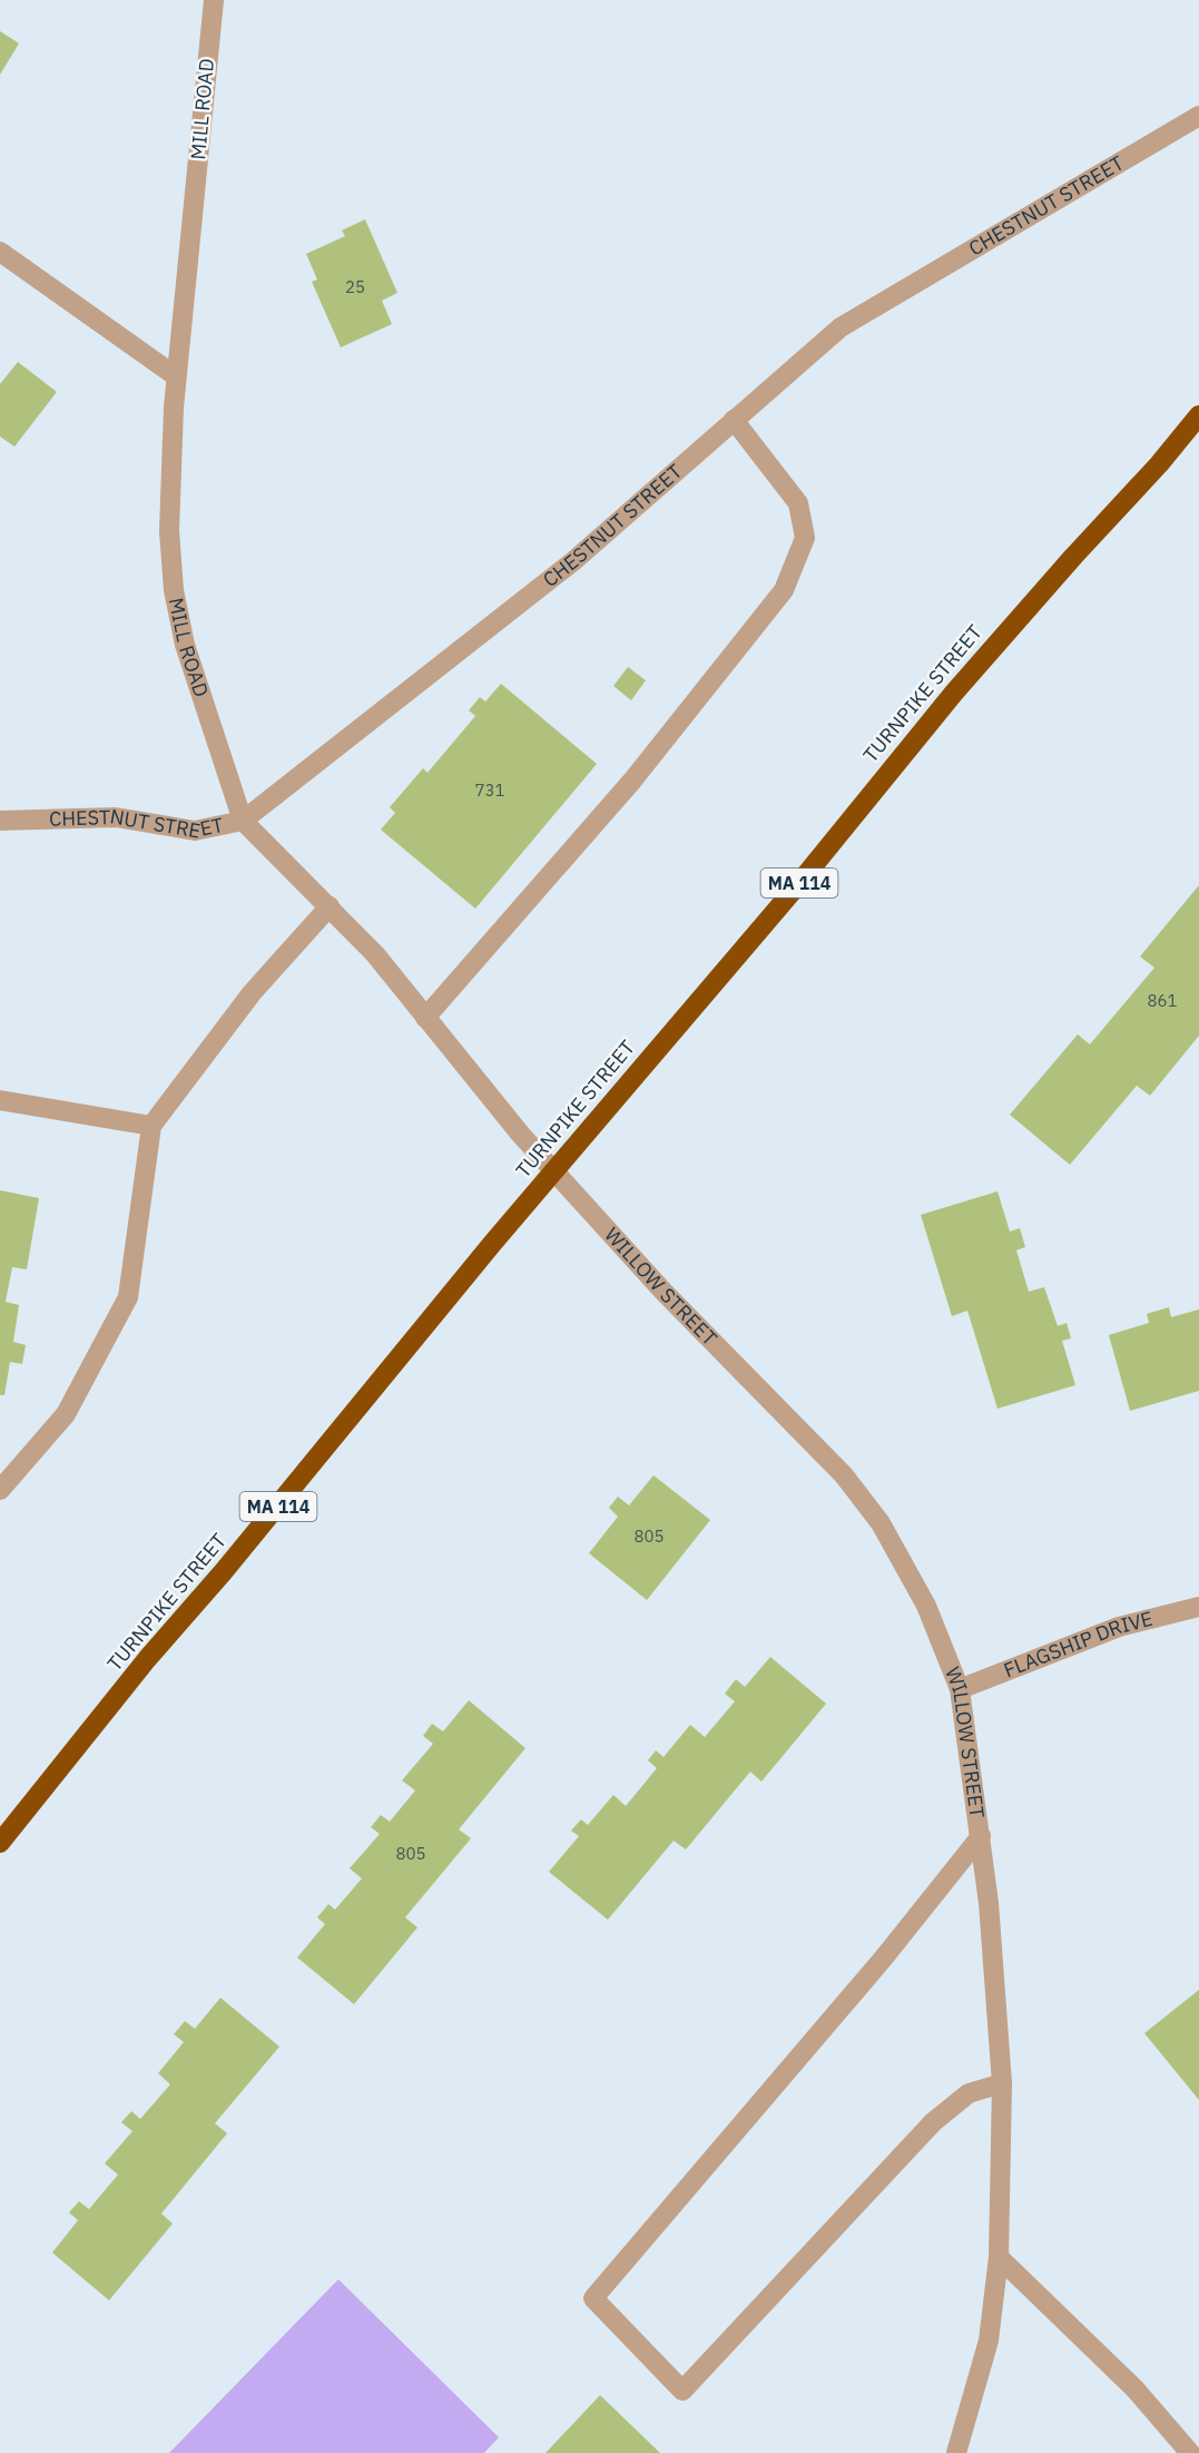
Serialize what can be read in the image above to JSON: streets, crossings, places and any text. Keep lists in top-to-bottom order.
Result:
{
  "streets": {
    "highway": ["TURNPIKE STREET", "MA 114"],
    "street": [
      "MILL ROAD",
      "CHESTNUT STREET",
      "WILLOW STREET",
      "FLAGSHIP DRIVE"
    ]
  },
  "crossings": [
    ["MILL ROAD", "CHESTNUT STREET"],
    ["MILL ROAD", "TURNPIKE STREET"],
    ["MILL ROAD", "WILLOW STREET"],
    ["TURNPIKE STREET", "WILLOW STREET"],
    ["WILLOW STREET", "FLAGSHIP DRIVE"]
  ],
  "house_numbers": [
    "25",
    "731",
    "861",
    "805",
    "805"
  ]
}
